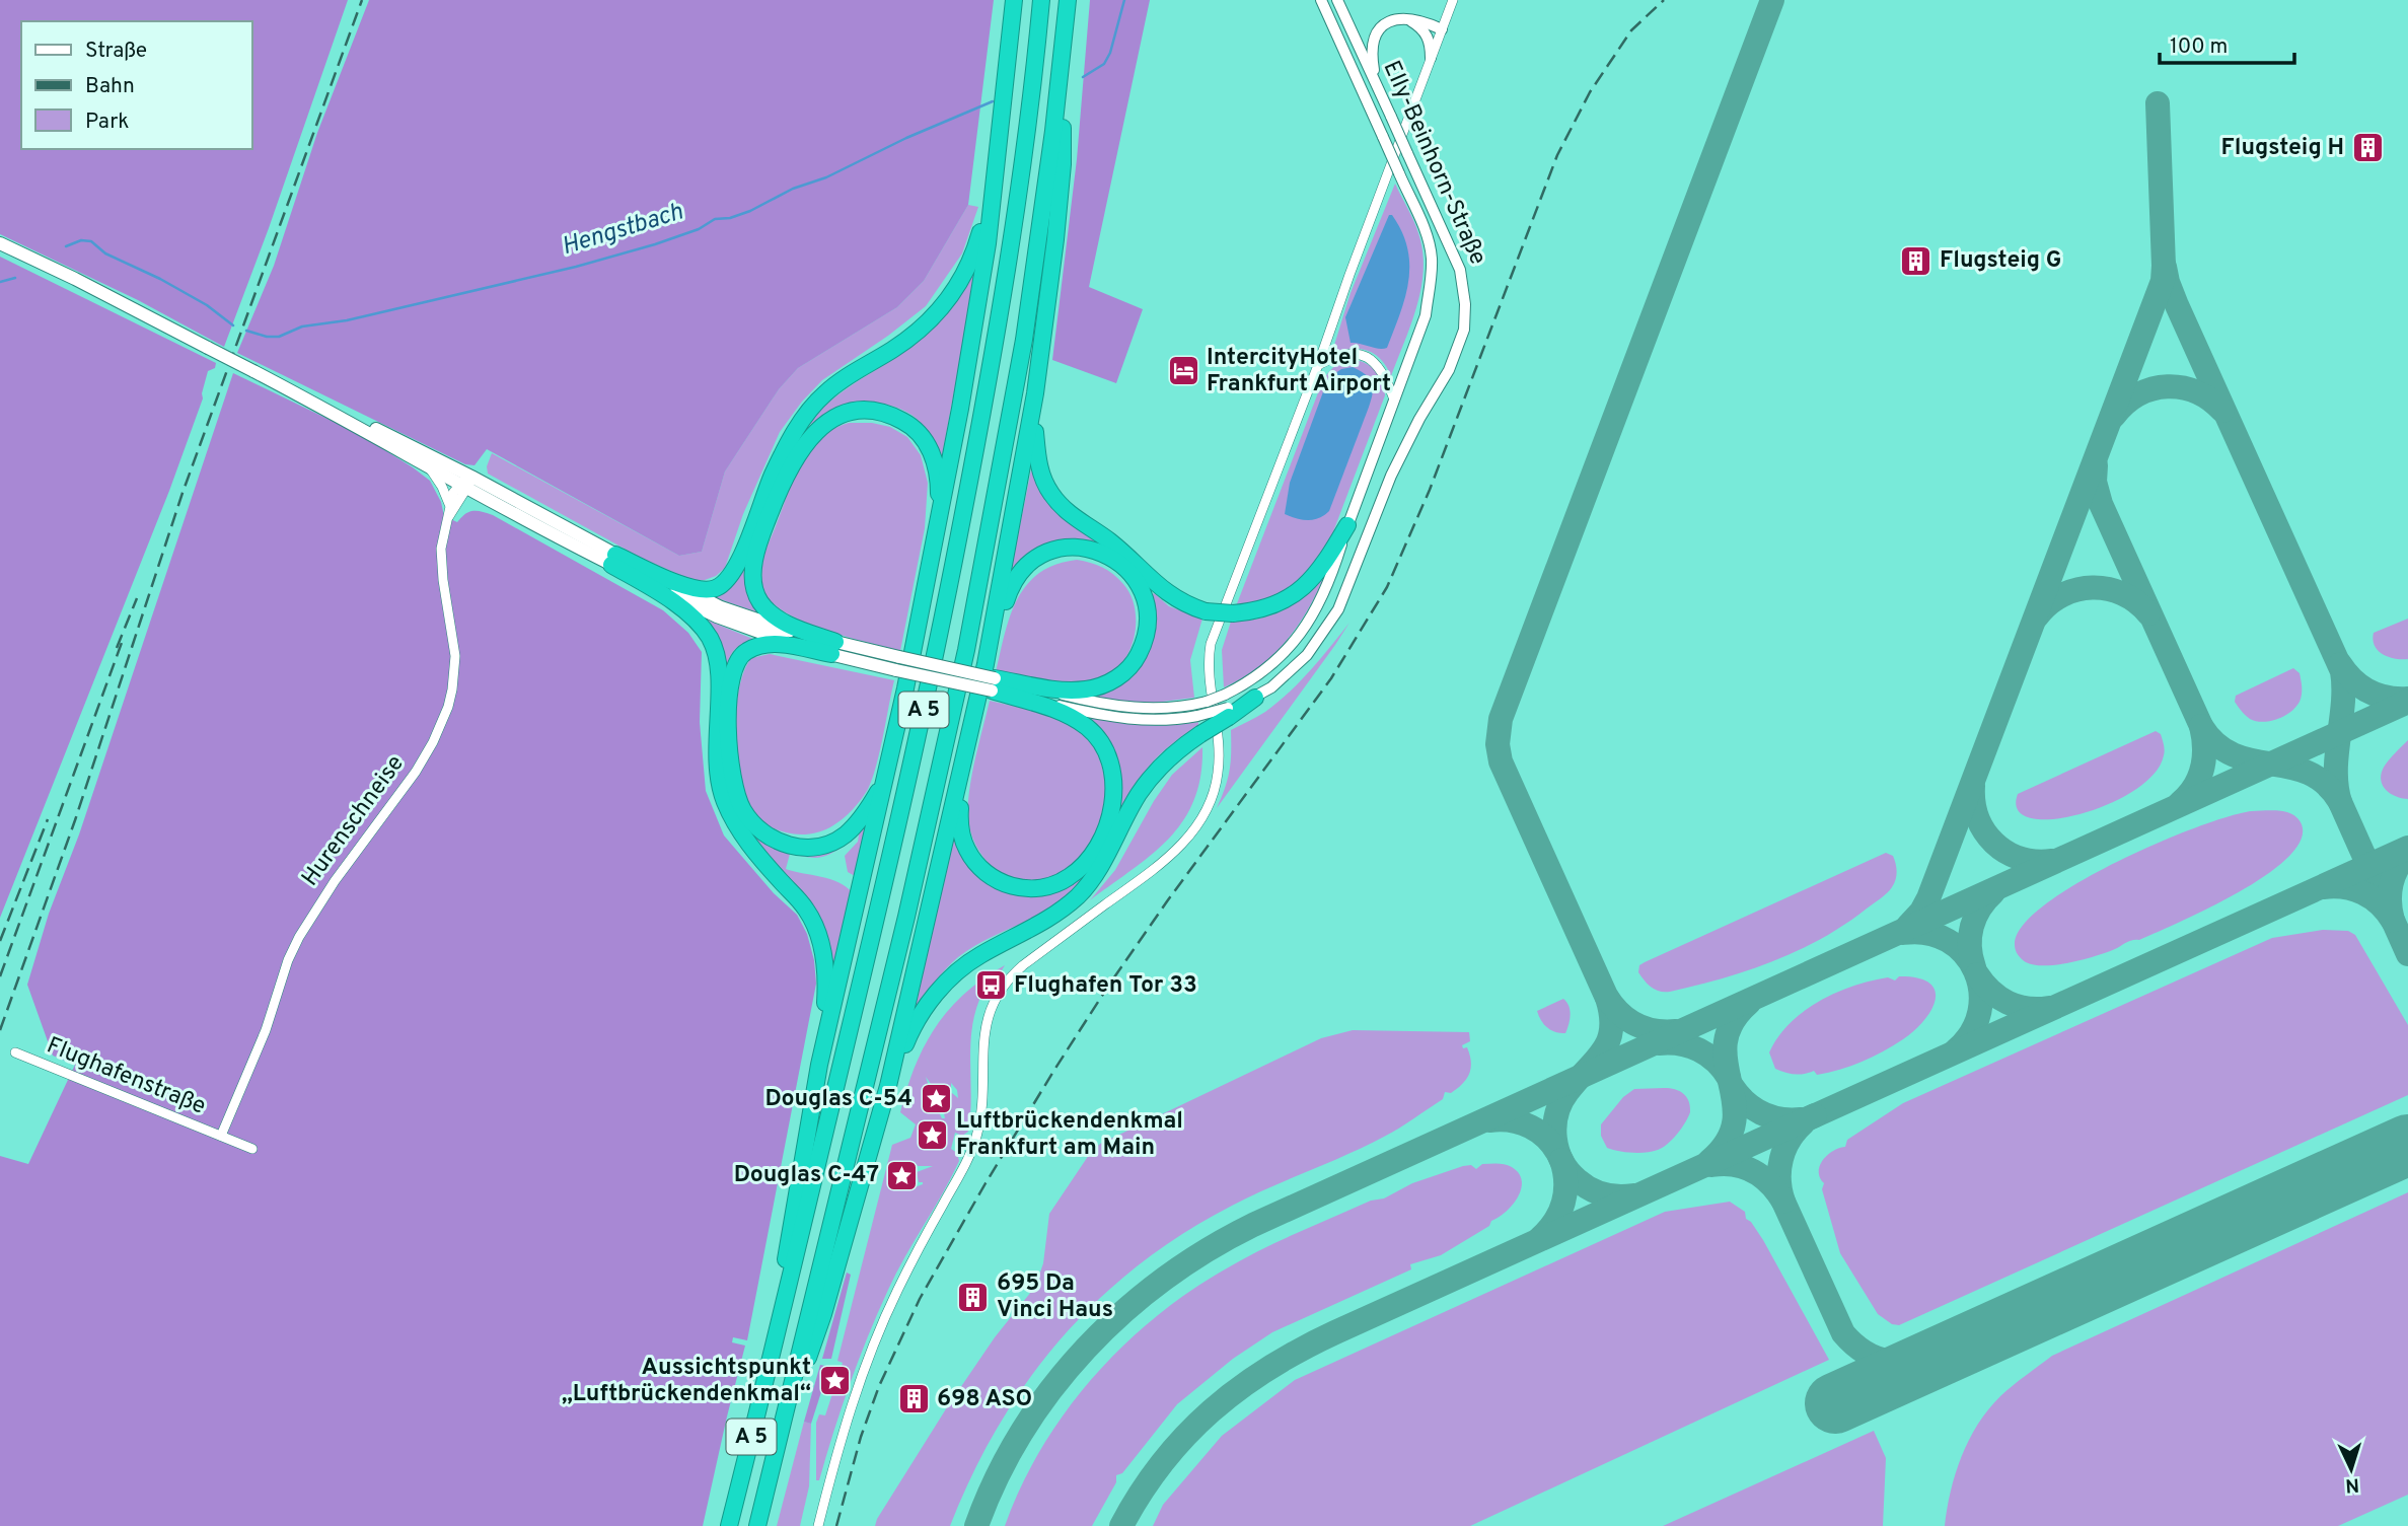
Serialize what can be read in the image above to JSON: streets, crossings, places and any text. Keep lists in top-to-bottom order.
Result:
{
  "streets": {
    "highway": ["A 5"],
    "street": ["Elly-Beinhorn-Straße", "Hurenschneise", "Flughafenstraße"]
  },
  "crossings": [
    ["Hurenschneise", "Flughafenstraße"]
  ],
  "water": ["Hengstbach"],
  "places": {
    "building": [
      "Flugsteig H",
      "Flugsteig G",
      "695 Da Vinci Haus",
      "698 ASO"
    ],
    "hotel": ["IntercityHotel Frankfurt Airport"],
    "bus stop": ["Flughafen Tor 33"],
    "place": [
      "Douglas C-54",
      "Luftbrückendenkmal Frankfurt am Main",
      "Douglas C-47",
      "Aussichtspunkt „Luftbrückendenkmal“"
    ]
  },
  "legend": ["Straße", "Bahn", "Park"],
  "scale_bar": "100 m",
  "north": "bottom"
}
